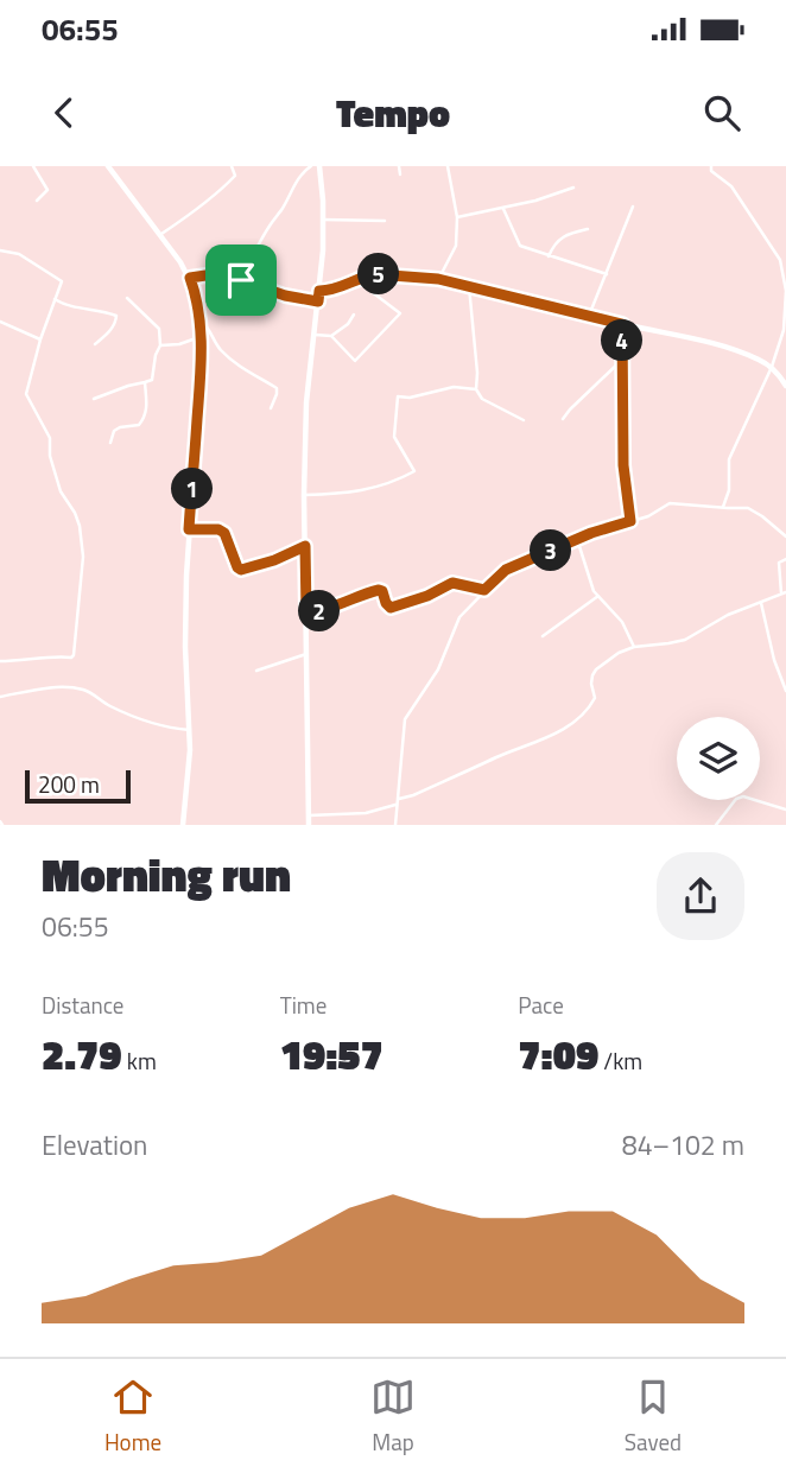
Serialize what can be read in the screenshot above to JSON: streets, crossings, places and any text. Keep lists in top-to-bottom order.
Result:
{
  "scale_bar": "200 m",
  "page": {
    "status": "06:55",
    "header": "Tempo",
    "pins": [
      "5",
      "4",
      "1",
      "3",
      "2"
    ],
    "scale": "200 m",
    "heading": ["Morning run", "06:55"],
    "stats": [
      ["Distance", "2.79 km"],
      ["Time", "19:57"],
      ["Pace", "7:09 /km"]
    ],
    "chart": ["Elevation", "84–102 m"],
    "tabs": ["Home", "Map", "Saved"]
  }
}
